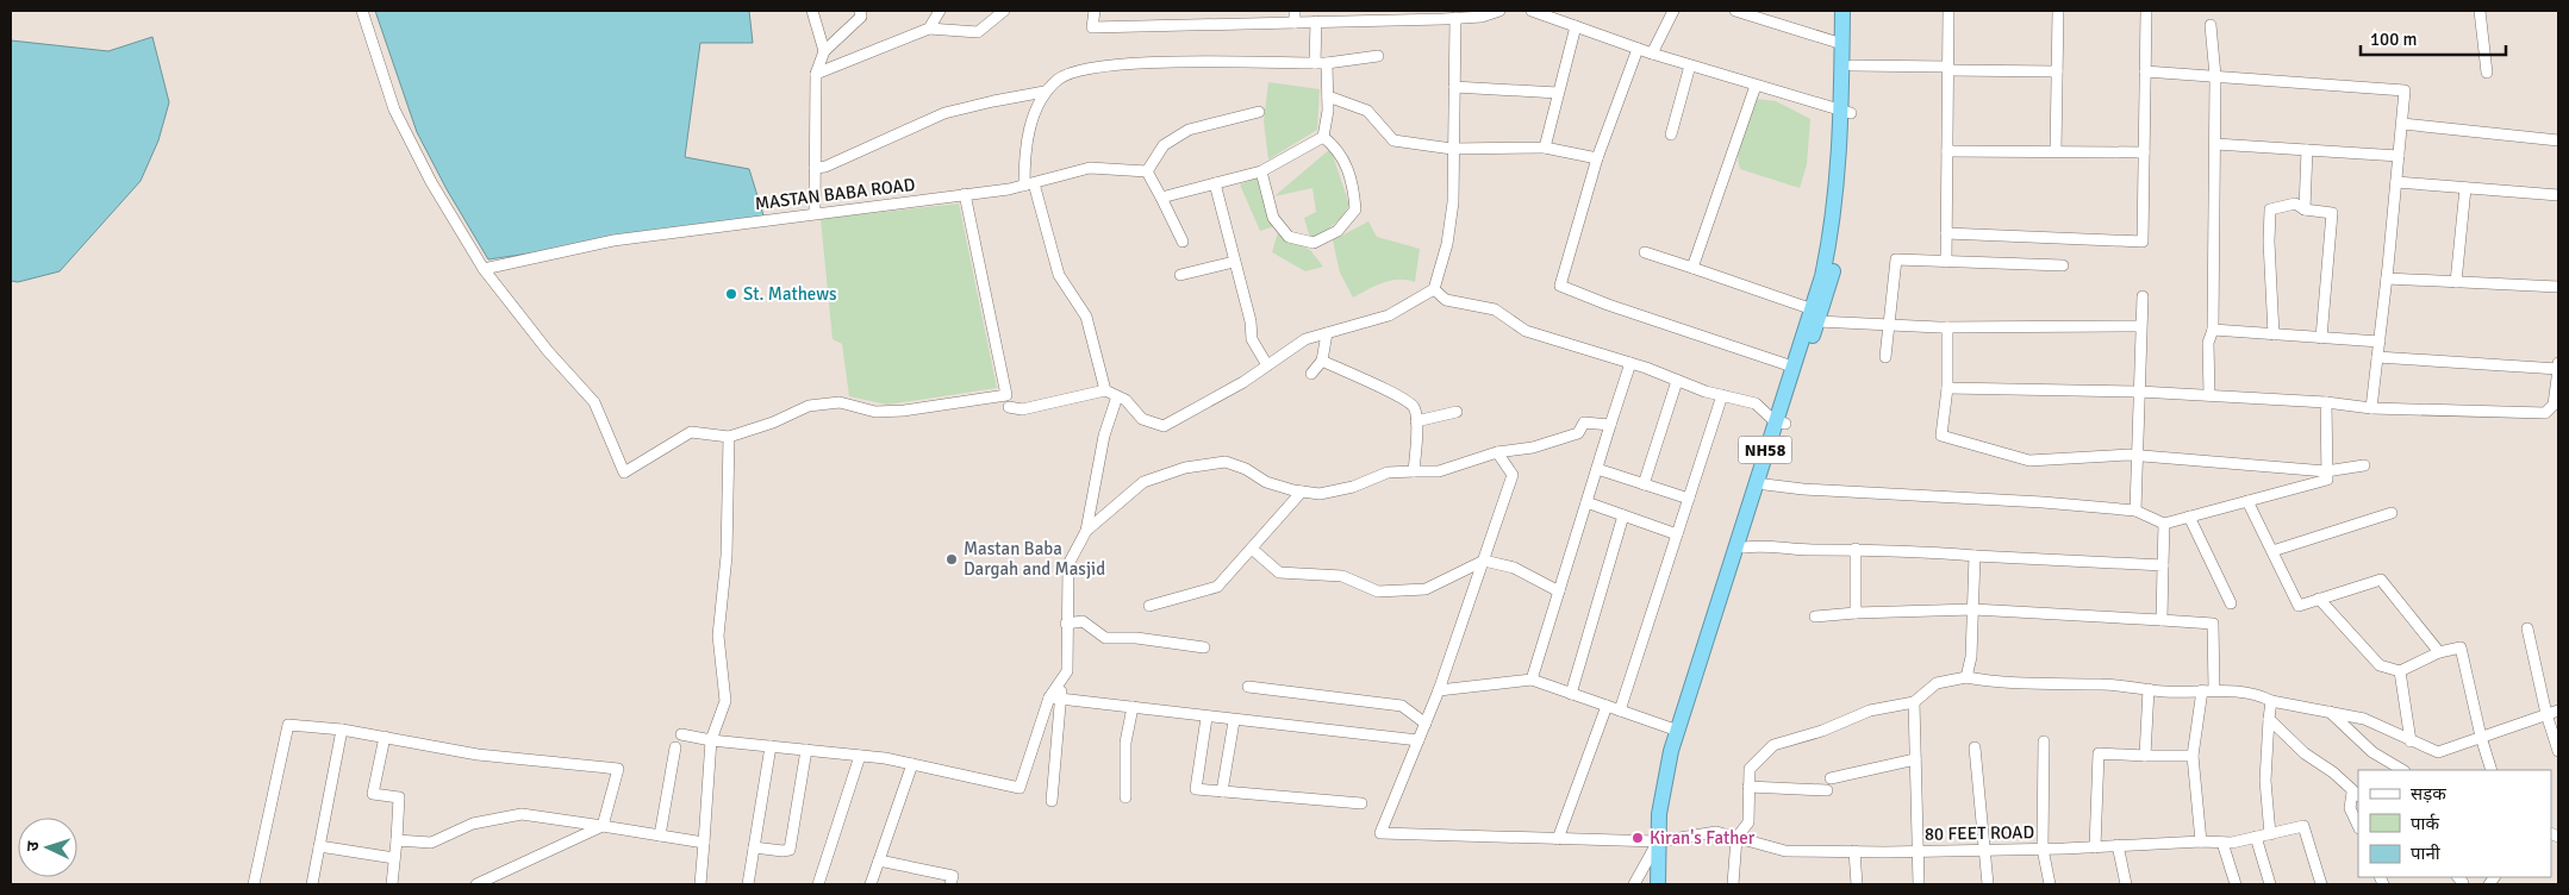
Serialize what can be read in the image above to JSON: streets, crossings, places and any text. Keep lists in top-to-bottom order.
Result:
{
  "streets": {
    "highway": ["NH58"],
    "street": ["MASTAN BABA ROAD", "80 FEET ROAD"]
  },
  "crossings": [
    ["NH58", "80 FEET ROAD"]
  ],
  "places": ["St. Mathews", "Mastan Baba Dargah and Masjid", "Kiran's Father"],
  "legend": ["सड़क", "पार्क", "पानी"],
  "scale_bar": "100 m",
  "north": "left"
}
